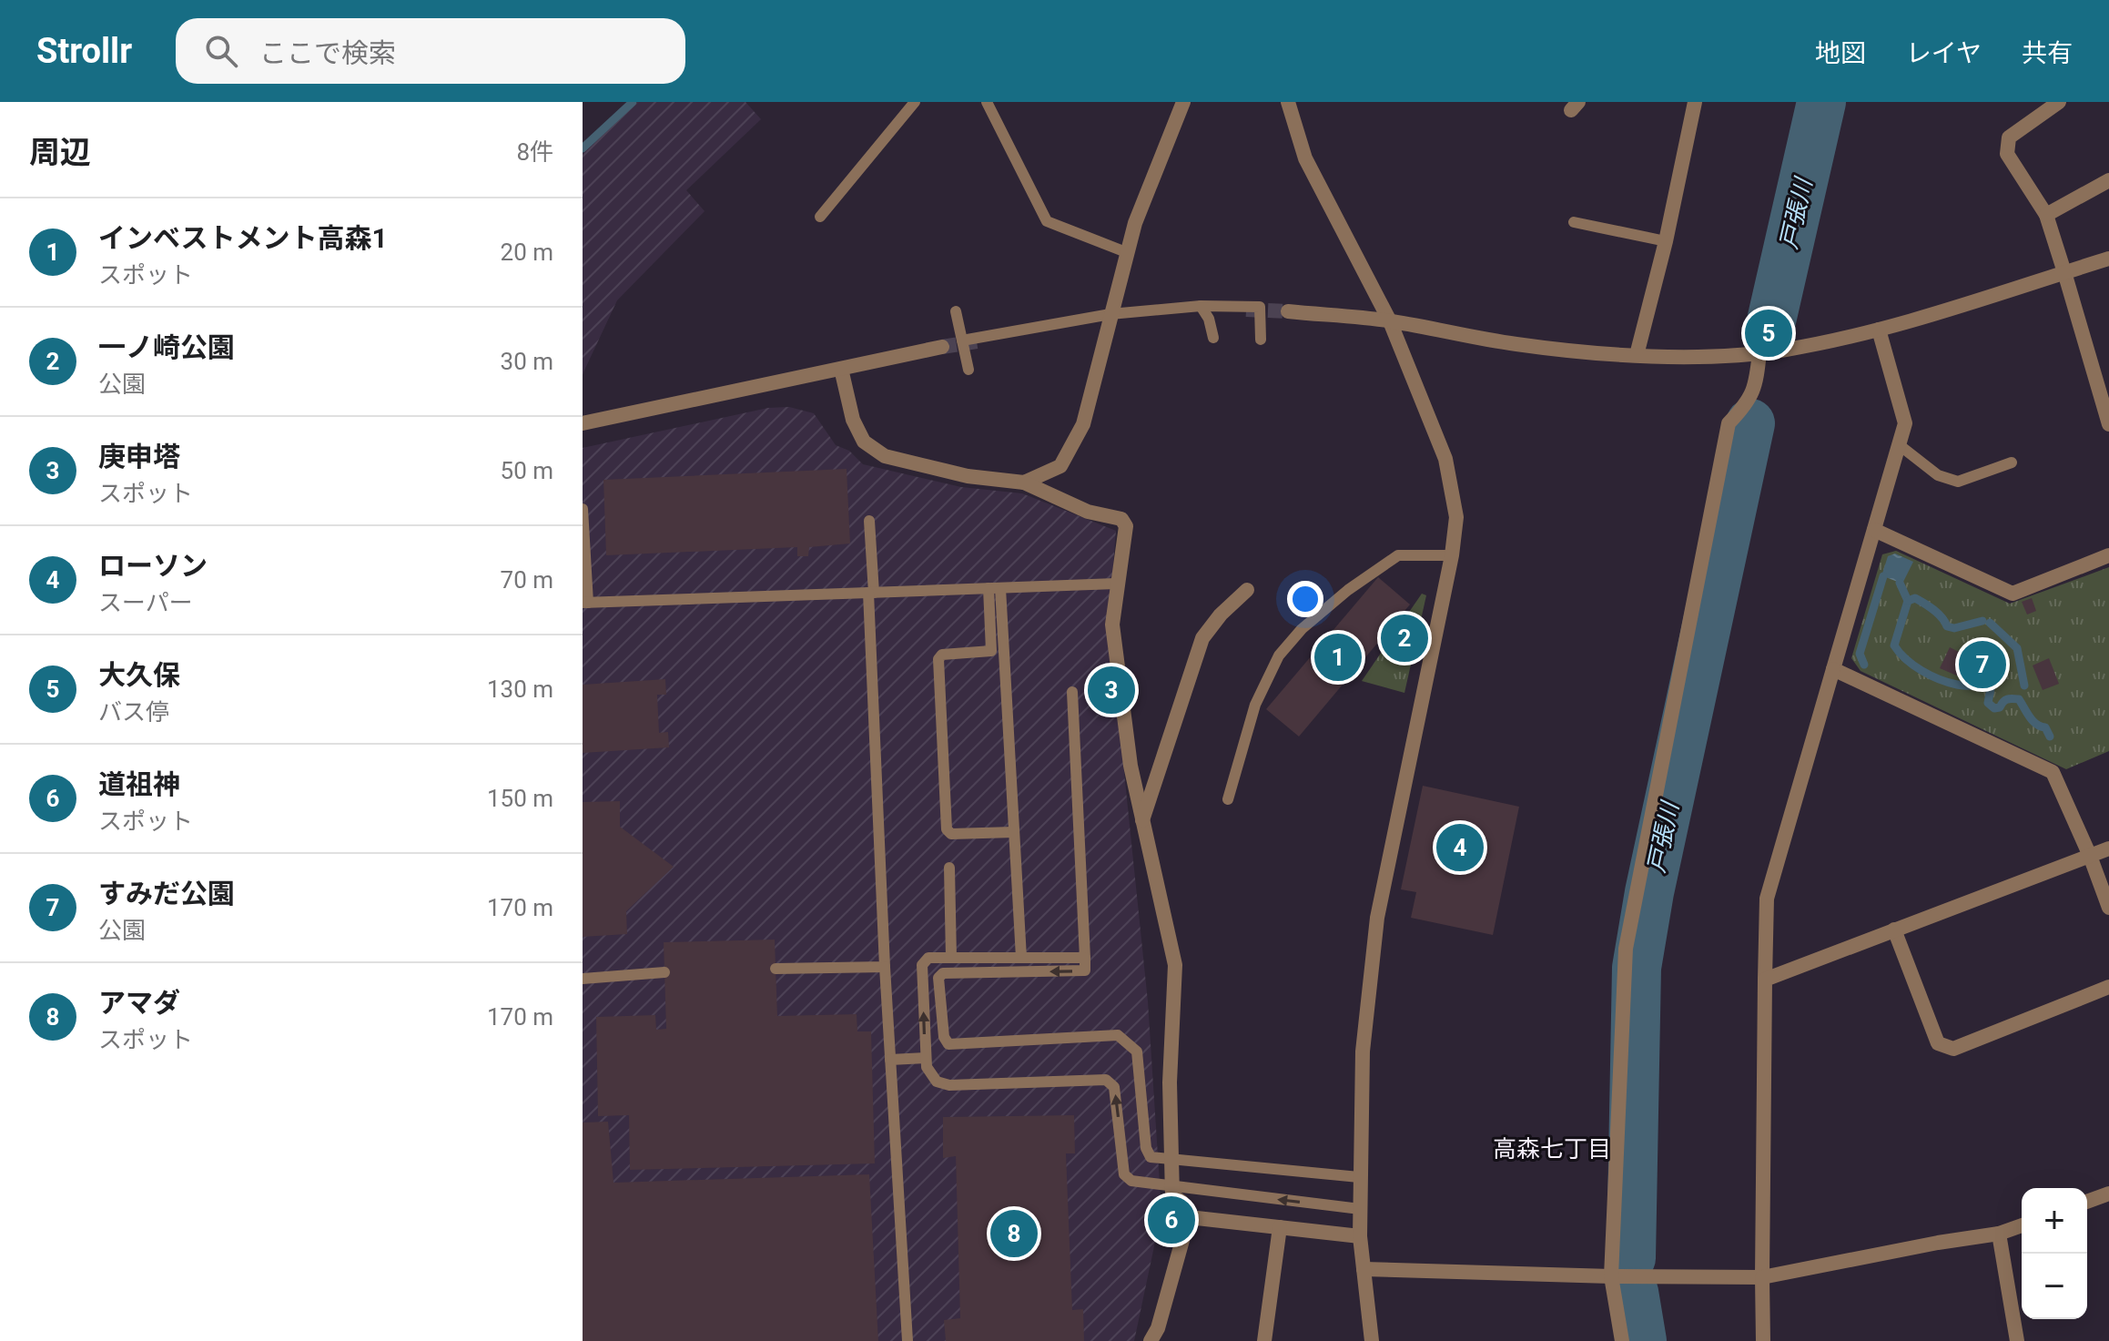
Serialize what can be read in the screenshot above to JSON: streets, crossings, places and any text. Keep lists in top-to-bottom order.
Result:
{
  "districts": ["高森七丁目"],
  "water": ["戸張川"],
  "page": {
    "header": "Strollr",
    "search": "ここで検索",
    "nav": ["地図", "レイヤ", "共有"],
    "heading": ["周辺", "8件"],
    "list": [
      {
        "mark": "1",
        "name": "インベストメント高森1",
        "note": "スポット",
        "value": "20 m"
      },
      {
        "mark": "2",
        "name": "一ノ崎公園",
        "note": "公園",
        "value": "30 m"
      },
      {
        "mark": "3",
        "name": "庚申塔",
        "note": "スポット",
        "value": "50 m"
      },
      {
        "mark": "4",
        "name": "ローソン",
        "note": "スーパー",
        "value": "70 m"
      },
      {
        "mark": "5",
        "name": "大久保",
        "note": "バス停",
        "value": "130 m"
      },
      {
        "mark": "6",
        "name": "道祖神",
        "note": "スポット",
        "value": "150 m"
      },
      {
        "mark": "7",
        "name": "すみだ公園",
        "note": "公園",
        "value": "170 m"
      },
      {
        "mark": "8",
        "name": "アマダ",
        "note": "スポット",
        "value": "170 m"
      }
    ],
    "pins": [
      "5",
      "2",
      "1",
      "7",
      "3",
      "4",
      "6",
      "8"
    ],
    "map_buttons": ["+", "−"]
  }
}
